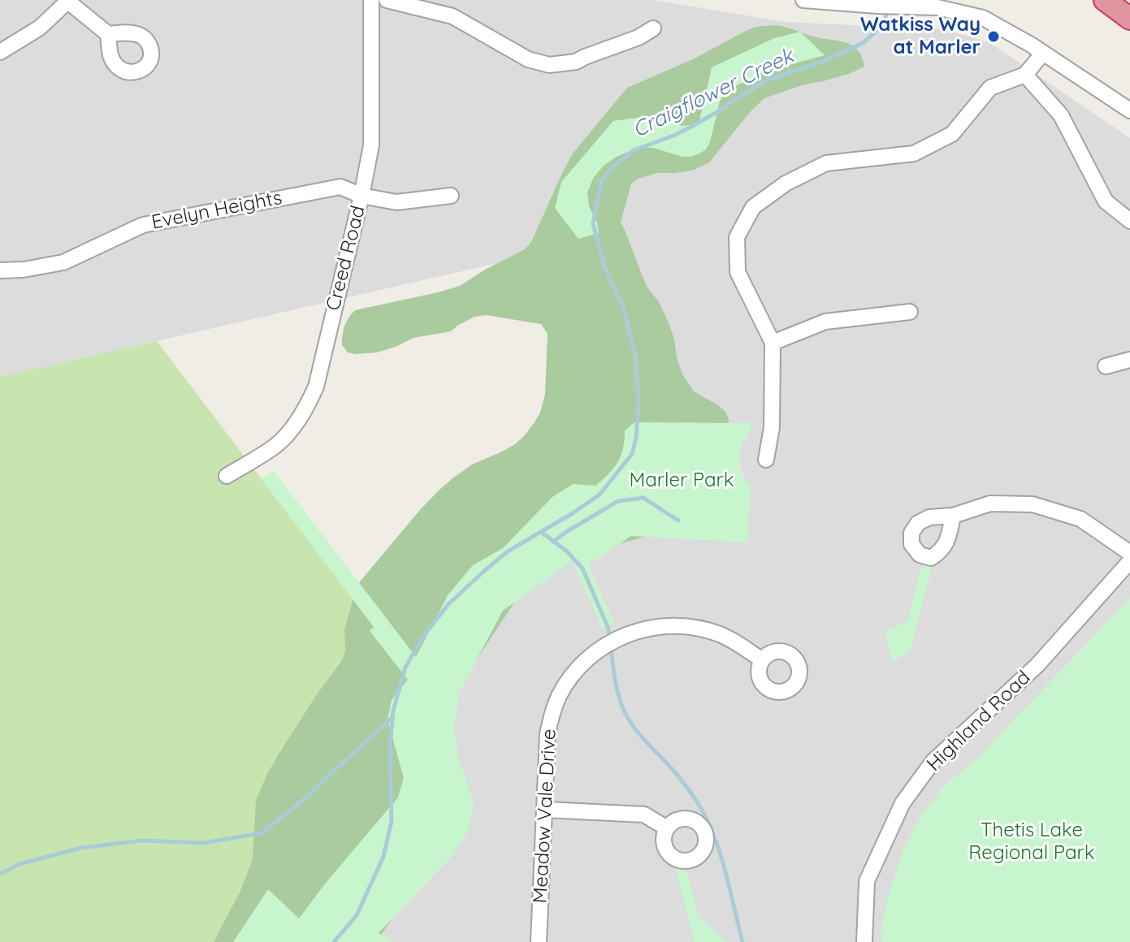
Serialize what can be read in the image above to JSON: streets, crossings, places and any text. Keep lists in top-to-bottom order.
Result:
{
  "streets": {
    "street": [
      "Evelyn Heights",
      "Creed Road",
      "Highland Road",
      "Meadow Vale Drive"
    ]
  },
  "crossings": [
    ["Evelyn Heights", "Creed Road"]
  ],
  "water": ["Craigflower Creek"],
  "parks": ["Marler Park", "Thetis Lake Regional Park"],
  "places": ["Watkiss Way at Marler"]
}
